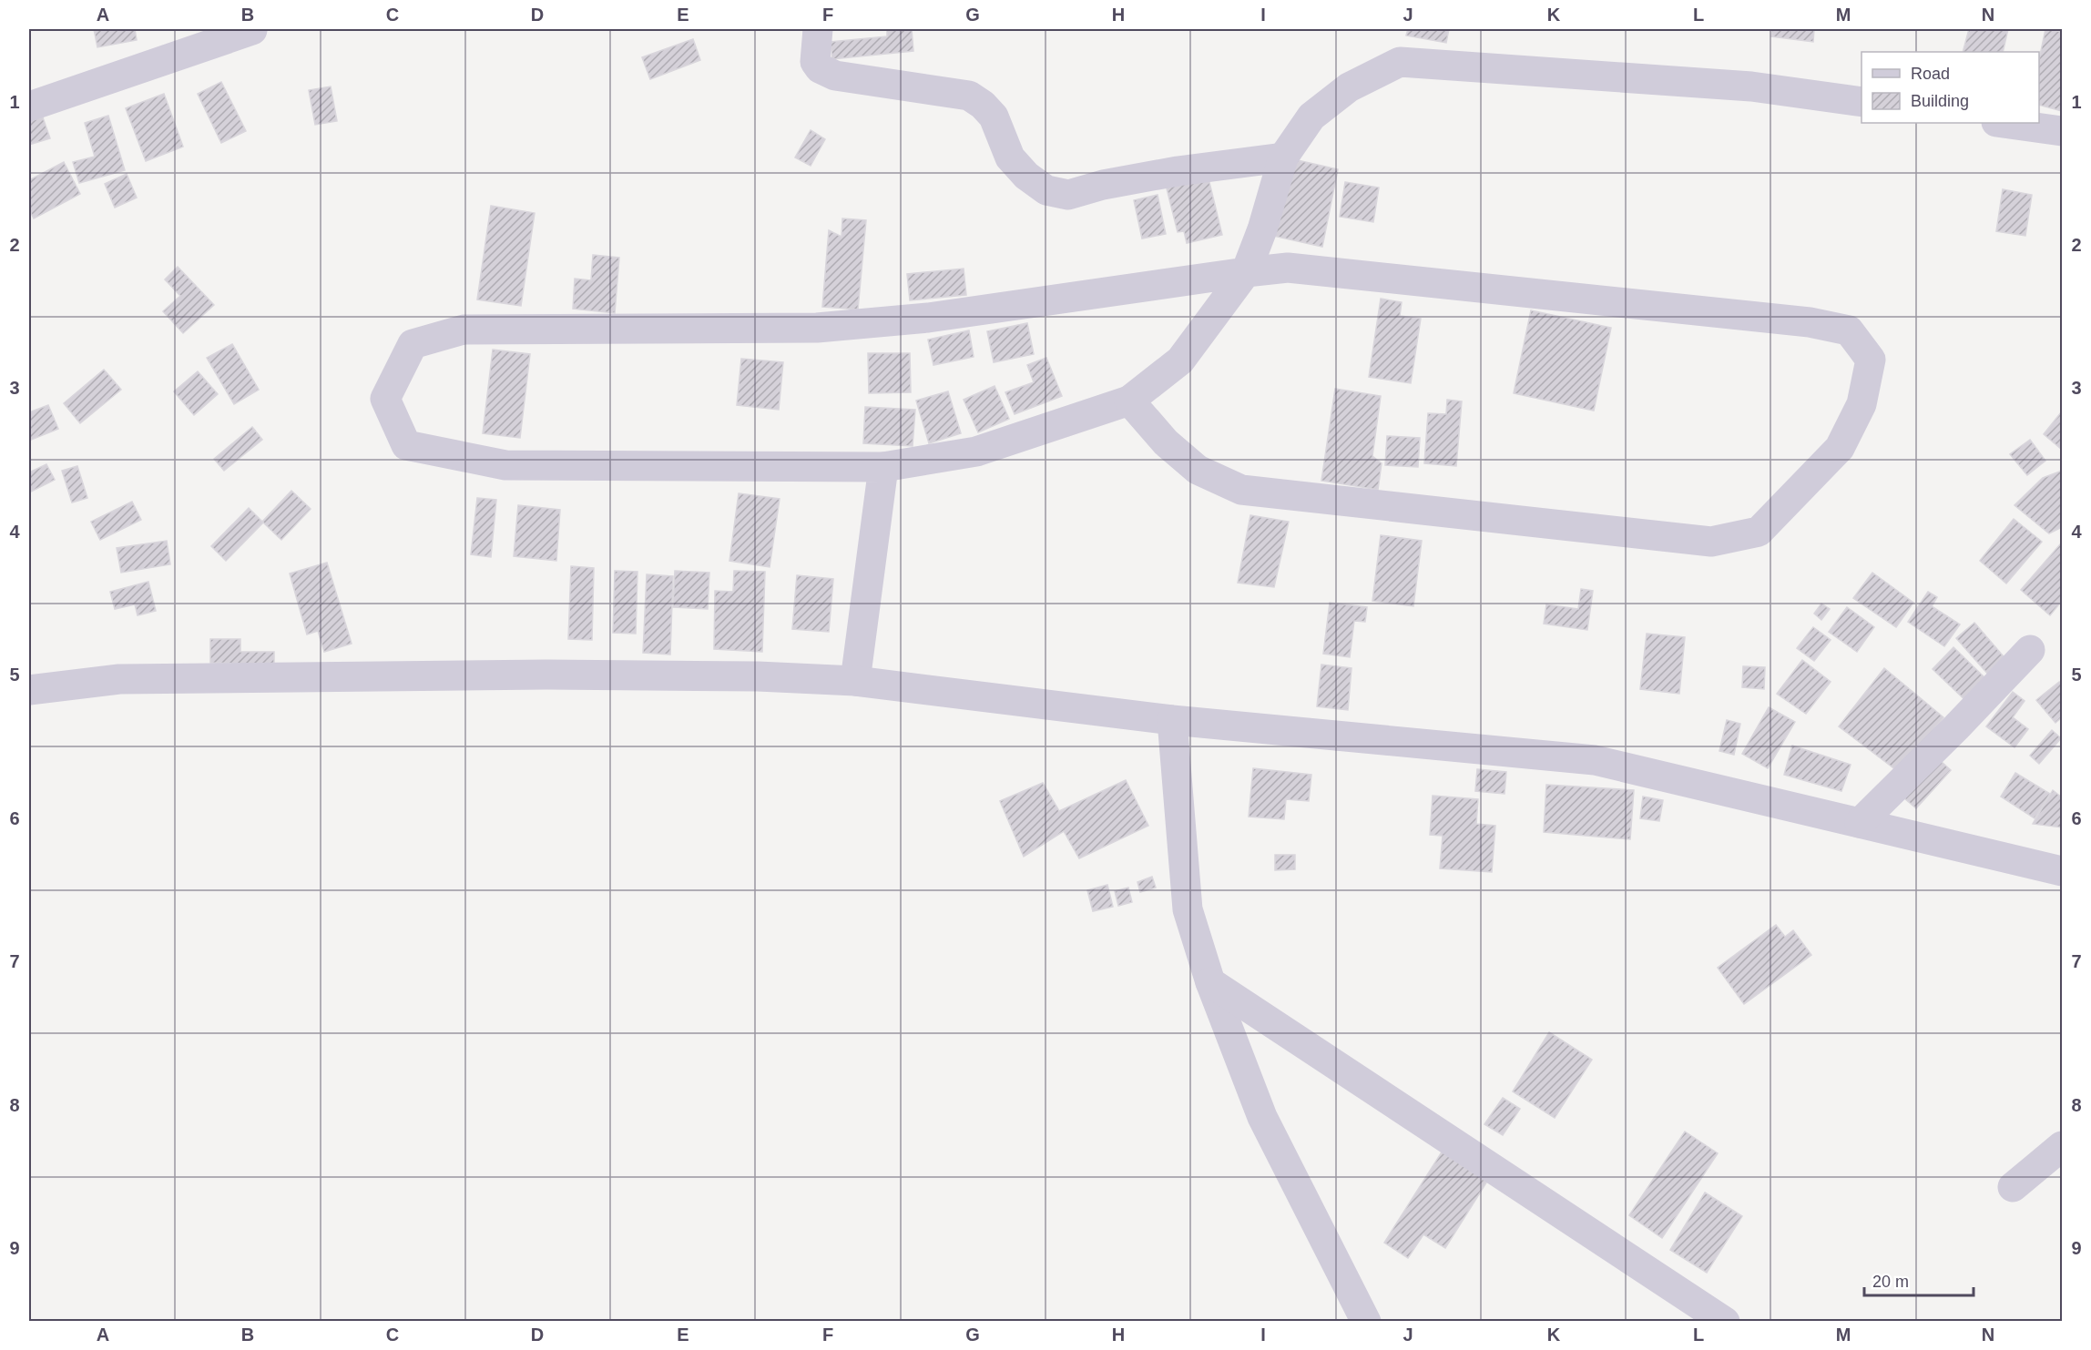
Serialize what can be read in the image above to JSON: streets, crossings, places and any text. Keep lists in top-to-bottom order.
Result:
{
  "legend": ["Road", "Building"],
  "scale_bar": "20 m",
  "grid": {
    "columns": [
      "A",
      "B",
      "C",
      "D",
      "E",
      "F",
      "G",
      "H",
      "I",
      "J",
      "K",
      "L",
      "M",
      "N"
    ],
    "rows": [
      "1",
      "2",
      "3",
      "4",
      "5",
      "6",
      "7",
      "8",
      "9"
    ]
  }
}
